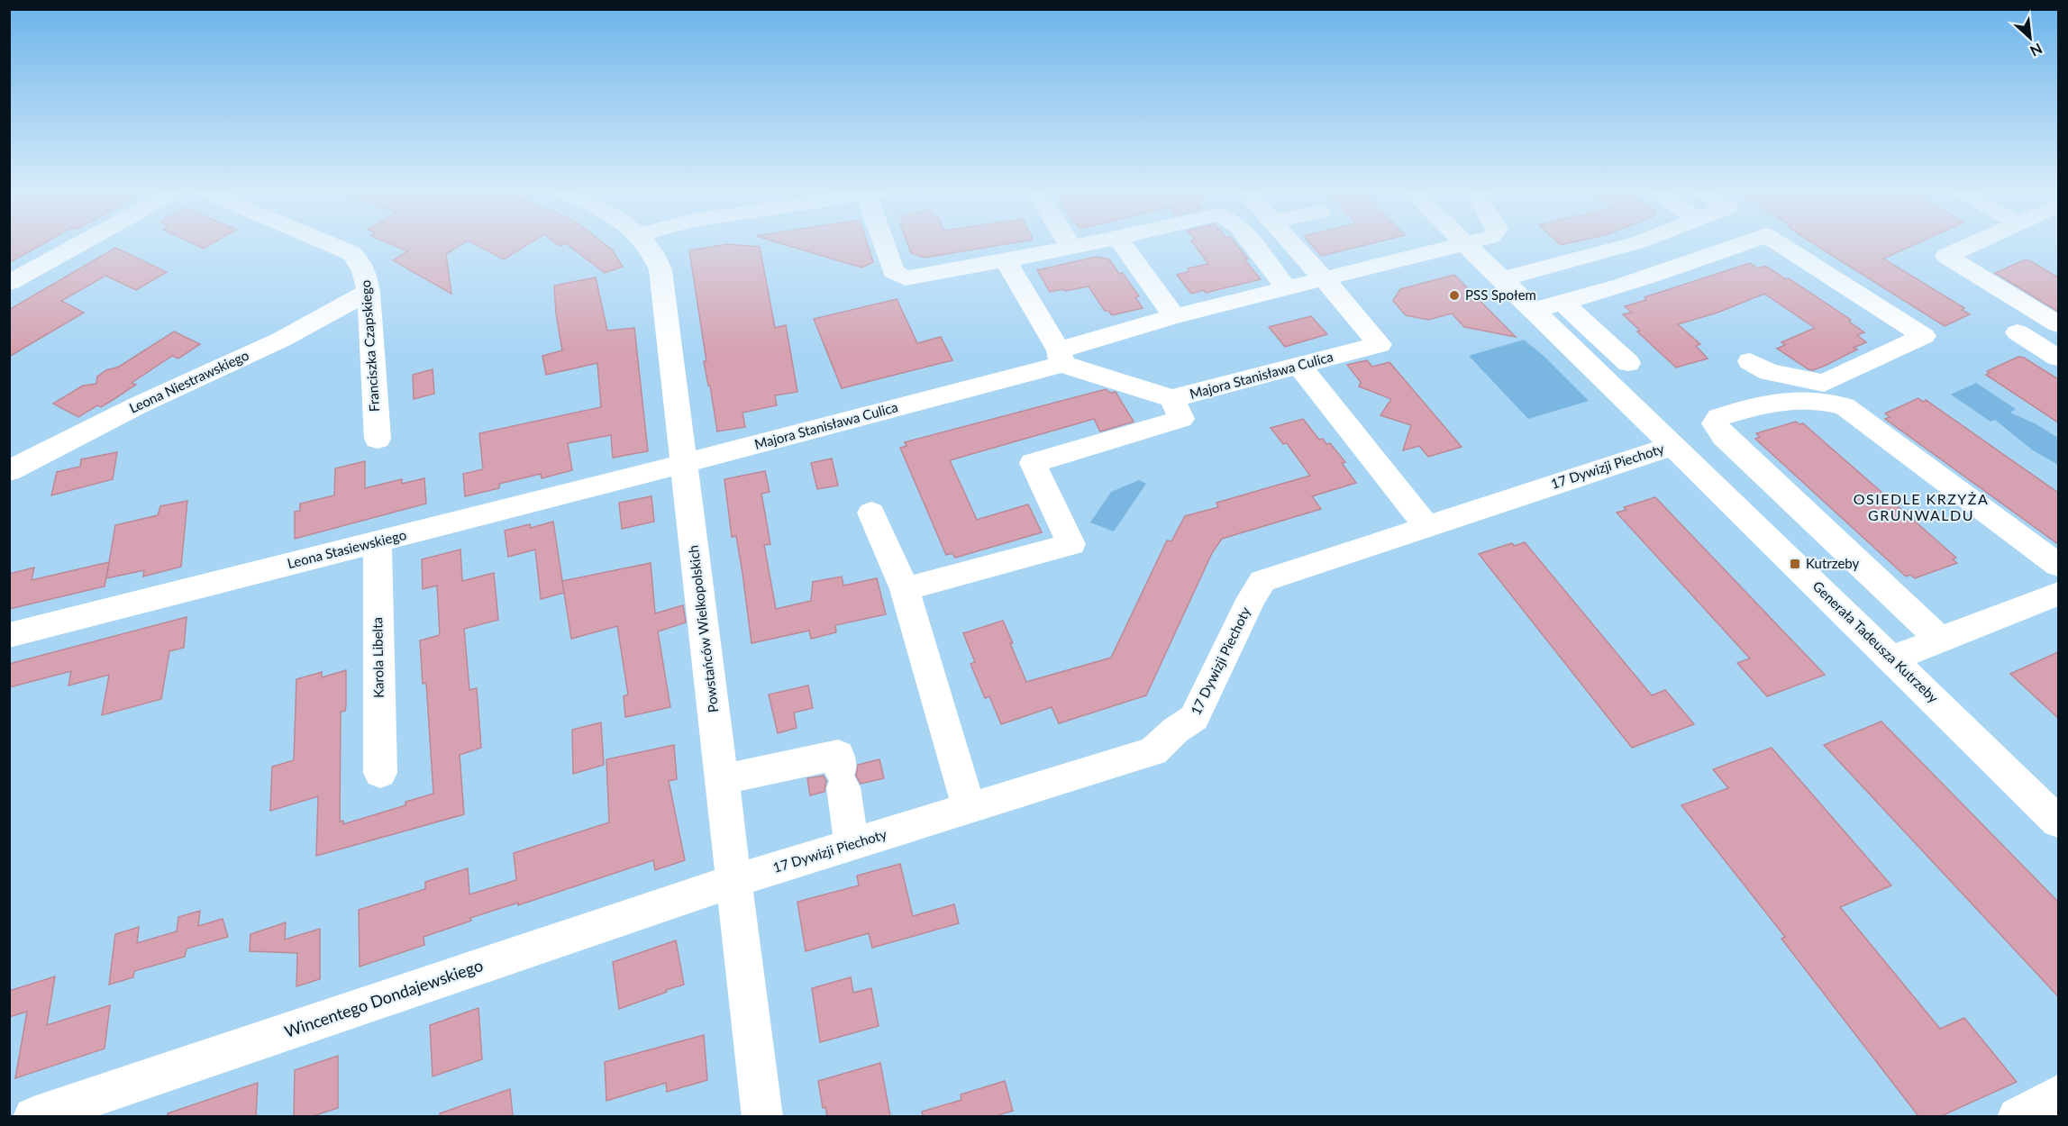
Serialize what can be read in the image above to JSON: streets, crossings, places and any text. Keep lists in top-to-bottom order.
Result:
{
  "streets": {
    "street": [
      "Franciszka Czapskiego",
      "Majora Stanisława Culica",
      "Leona Niestrawskiego",
      "17 Dywizji Piechoty",
      "Leona Stasiewskiego",
      "Powstańców Wielkopolskich",
      "Generała Tadeusza Kutrzeby",
      "Karola Libelta",
      "Wincentego Dondajewskiego"
    ]
  },
  "crossings": [
    ["Franciszka Czapskiego", "Leona Niestrawskiego"],
    ["Majora Stanisława Culica", "Leona Stasiewskiego"],
    ["Majora Stanisława Culica", "Powstańców Wielkopolskich"],
    ["17 Dywizji Piechoty", "Powstańców Wielkopolskich"],
    ["17 Dywizji Piechoty", "Generała Tadeusza Kutrzeby"],
    ["17 Dywizji Piechoty", "Wincentego Dondajewskiego"],
    ["Leona Stasiewskiego", "Powstańców Wielkopolskich"],
    ["Leona Stasiewskiego", "Karola Libelta"],
    ["Powstańców Wielkopolskich", "Wincentego Dondajewskiego"]
  ],
  "districts": ["OSIEDLE KRZYŻA GRUNWALDU"],
  "places": {
    "other": ["PSS Społem"],
    "transit": ["Kutrzeby"]
  },
  "north": "bottom right"
}
